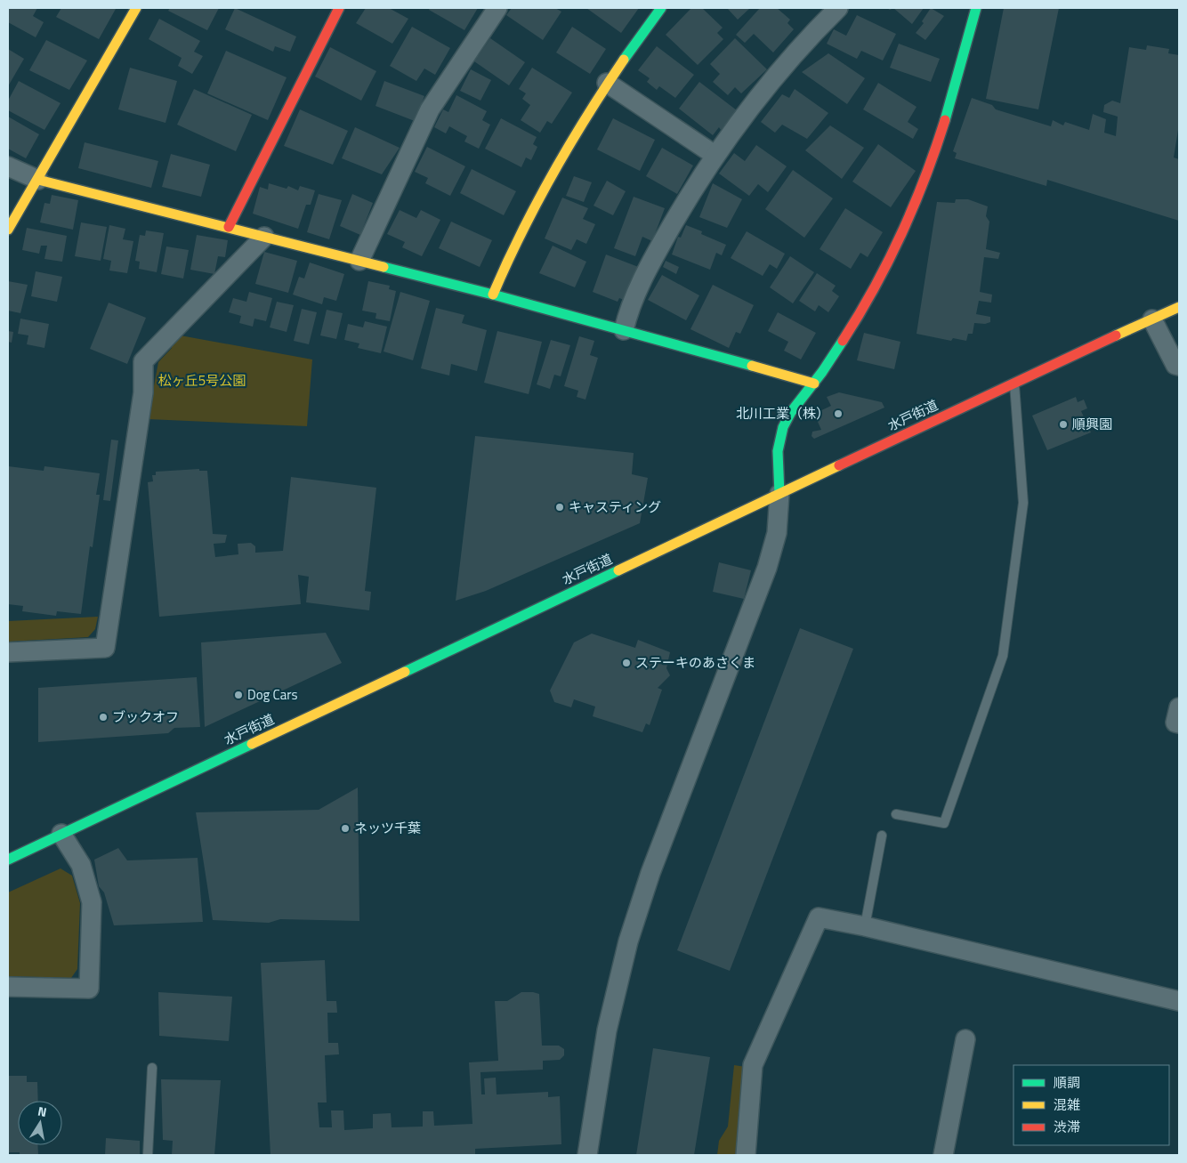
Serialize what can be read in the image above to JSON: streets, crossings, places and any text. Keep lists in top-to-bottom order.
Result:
{
  "streets": {
    "main road": ["水戸街道"]
  },
  "parks": ["松ヶ丘5号公園"],
  "places": [
    "北川工業（株）",
    "順興園",
    "キャスティング",
    "ステーキのあさくま",
    "Dog Cars",
    "ブックオフ",
    "ネッツ千葉"
  ],
  "legend": ["順調", "混雑", "渋滞"],
  "north": "top"
}
